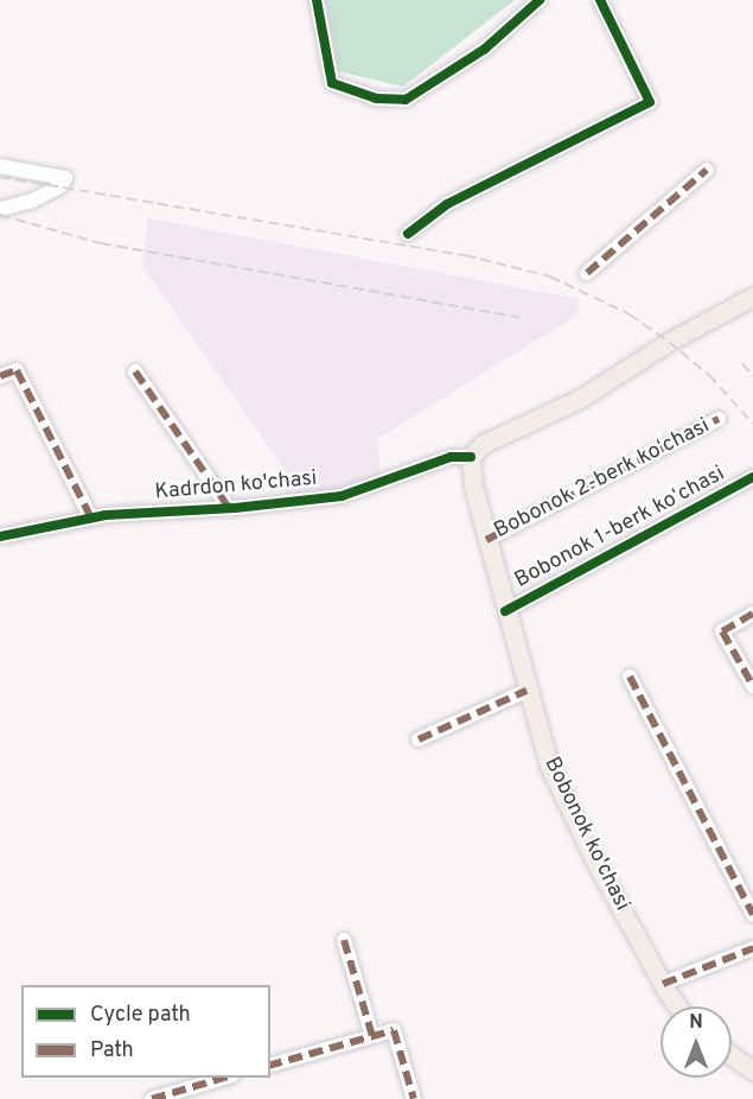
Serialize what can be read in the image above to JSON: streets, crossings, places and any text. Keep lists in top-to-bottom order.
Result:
{
  "streets": {
    "main road": ["Bobonok ko'chasi"],
    "street": ["Bobonok 2-berk koʻchasi", "Kadrdon ko'chasi", "Bobonok 1-berk koʻchasi"]
  },
  "crossings": [
    ["Bobonok 2-berk koʻchasi", "Bobonok ko'chasi"],
    ["Kadrdon ko'chasi", "Bobonok ko'chasi"],
    ["Bobonok 1-berk koʻchasi", "Bobonok ko'chasi"]
  ],
  "legend": ["Cycle path", "Path"],
  "north": "top"
}
